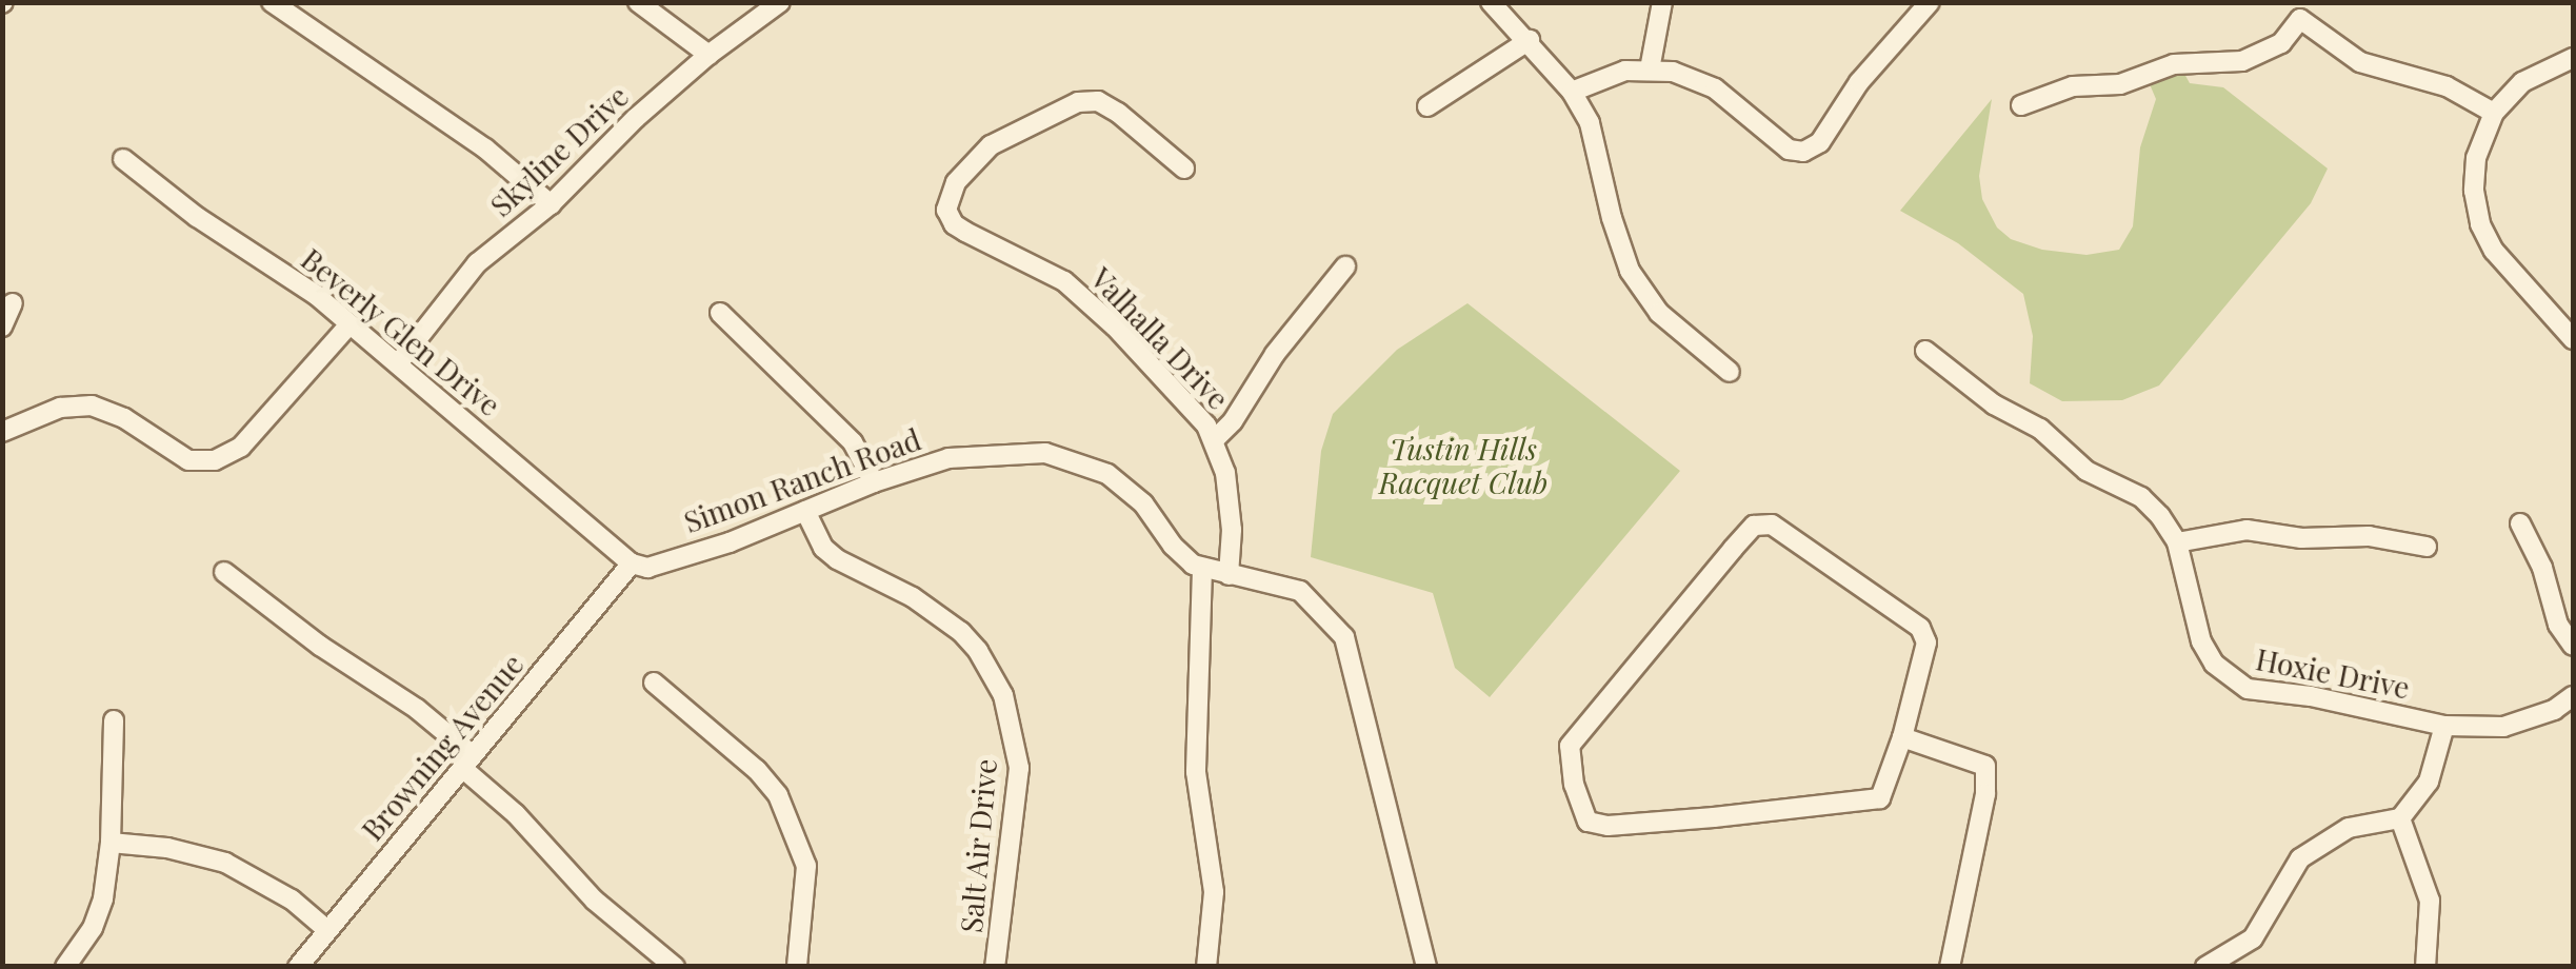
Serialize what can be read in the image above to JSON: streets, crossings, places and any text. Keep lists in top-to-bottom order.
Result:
{
  "streets": {
    "street": [
      "Skyline Drive",
      "Beverly Glen Drive",
      "Valhalla Drive",
      "Simon Ranch Road",
      "Hoxie Drive",
      "Browning Avenue",
      "Salt Air Drive"
    ]
  },
  "crossings": [
    ["Skyline Drive", "Beverly Glen Drive"],
    ["Beverly Glen Drive", "Simon Ranch Road"],
    ["Beverly Glen Drive", "Browning Avenue"],
    ["Simon Ranch Road", "Browning Avenue"],
    ["Simon Ranch Road", "Salt Air Drive"]
  ],
  "parks": ["Tustin Hills Racquet Club"]
}
